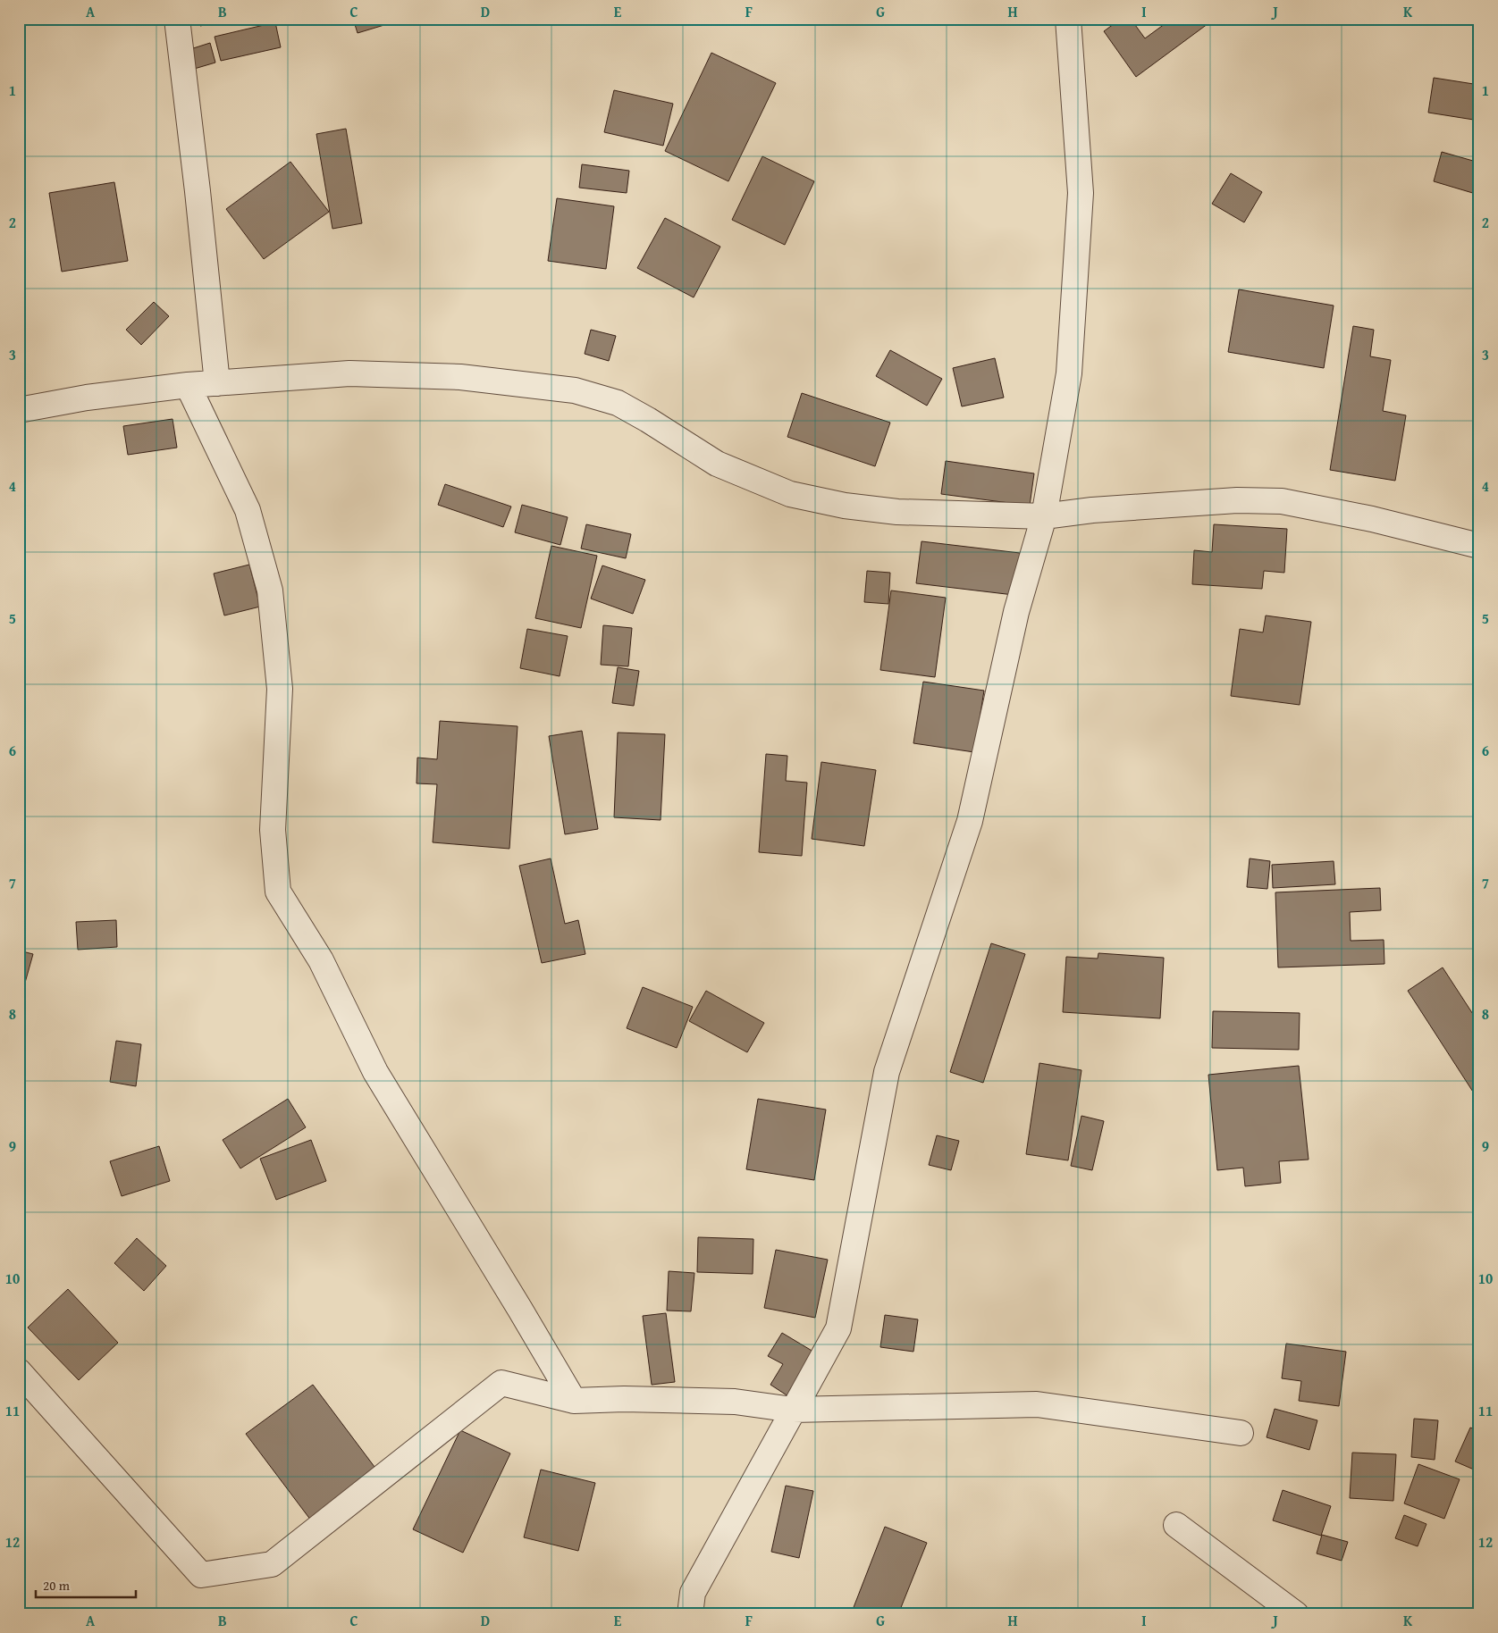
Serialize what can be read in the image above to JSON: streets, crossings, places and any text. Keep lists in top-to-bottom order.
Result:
{
  "scale_bar": "20 m",
  "grid": {
    "columns": [
      "A",
      "B",
      "C",
      "D",
      "E",
      "F",
      "G",
      "H",
      "I",
      "J",
      "K"
    ],
    "rows": [
      "1",
      "2",
      "3",
      "4",
      "5",
      "6",
      "7",
      "8",
      "9",
      "10",
      "11",
      "12"
    ]
  }
}
